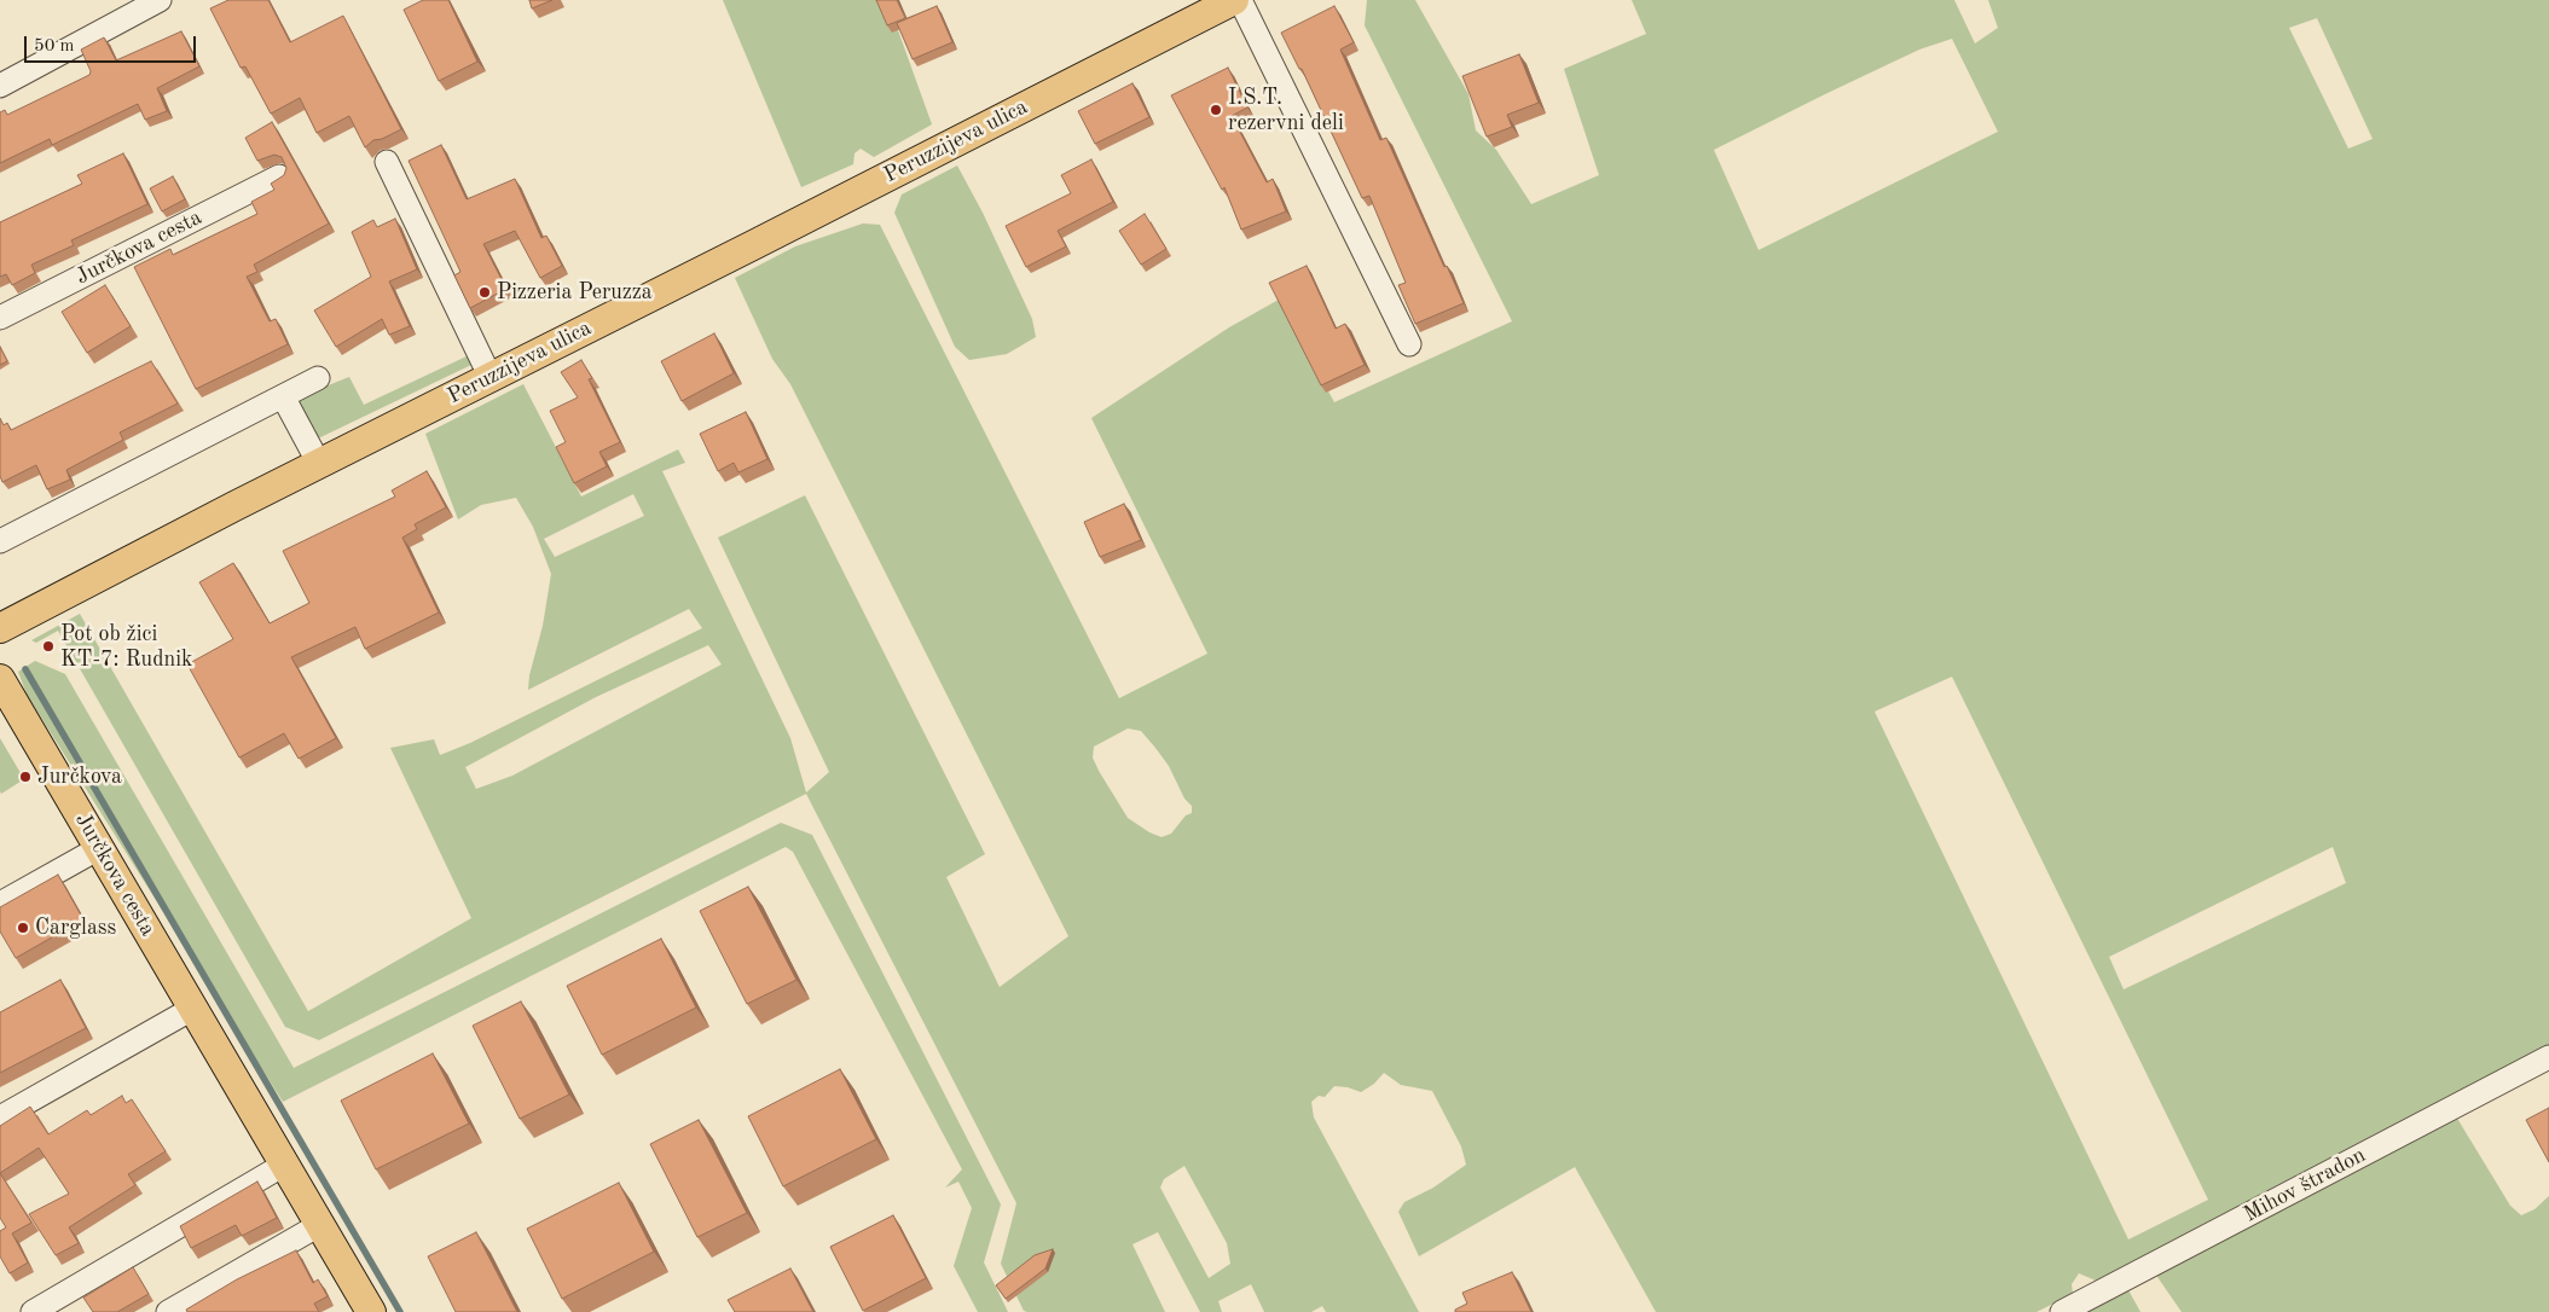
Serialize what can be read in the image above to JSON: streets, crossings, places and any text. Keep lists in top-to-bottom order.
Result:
{
  "streets": {
    "main road": ["Peruzzijeva ulica", "Jurčkova cesta"],
    "street": ["Mihov štradon"]
  },
  "places": [
    "I.S.T. rezervni deli",
    "Pizzeria Peruzza",
    "Pot ob žici KT-7: Rudnik",
    "Jurčkova",
    "Carglass"
  ],
  "scale_bar": "50 m"
}
